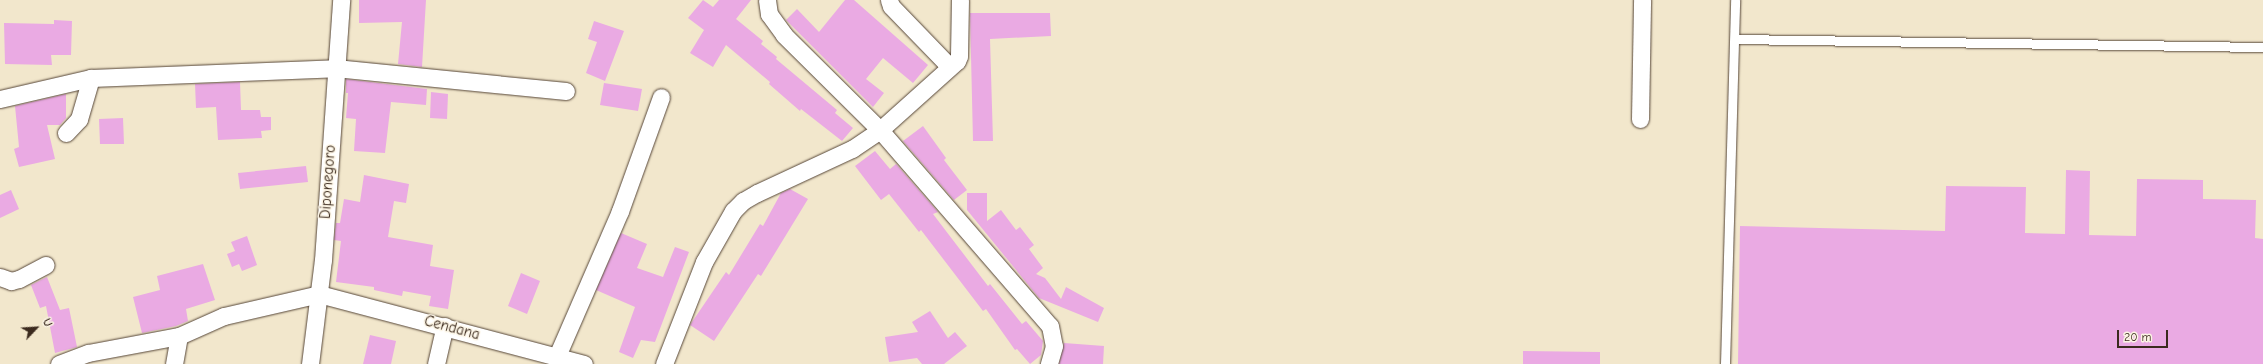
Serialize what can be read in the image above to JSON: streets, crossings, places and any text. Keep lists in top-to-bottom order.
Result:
{
  "streets": {
    "street": ["Diponegoro", "Cendana"]
  },
  "crossings": [
    ["Diponegoro", "Cendana"]
  ],
  "scale_bar": "20 m",
  "north": "top right"
}
